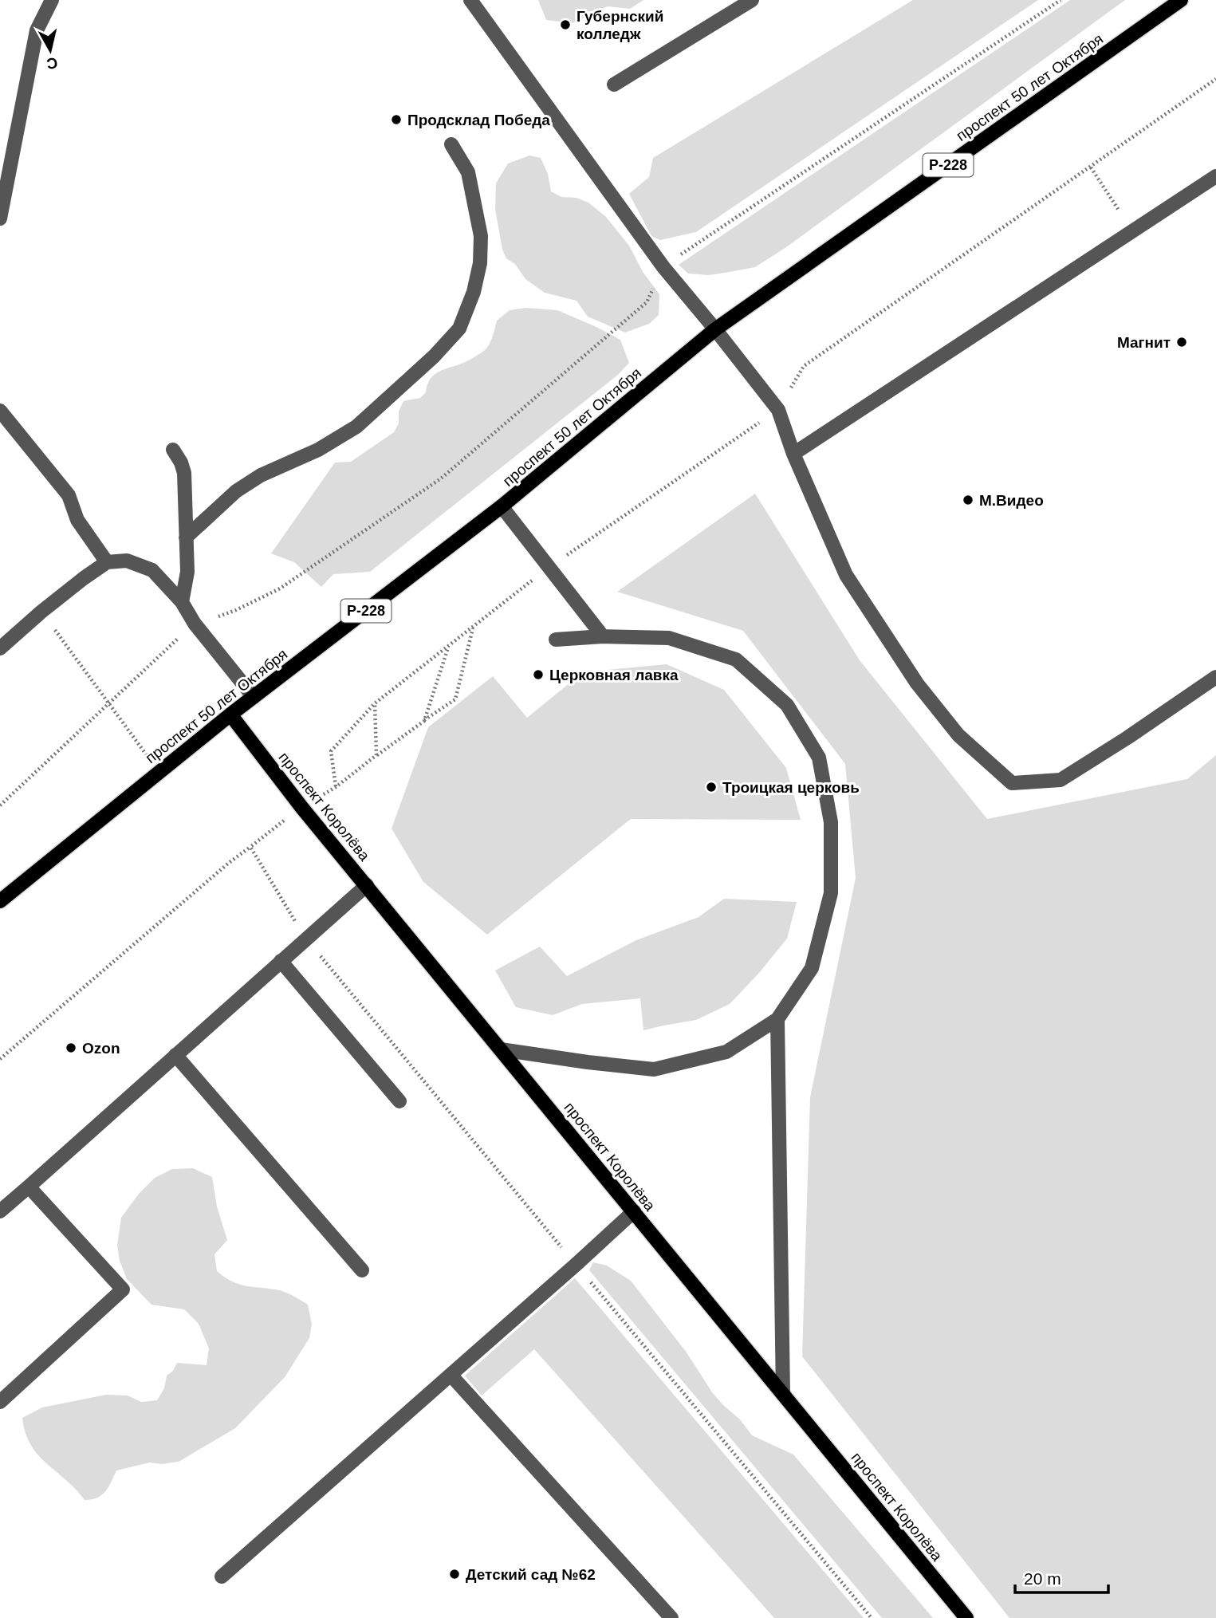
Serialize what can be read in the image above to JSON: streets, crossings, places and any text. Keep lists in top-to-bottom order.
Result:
{
  "streets": {
    "main road": ["проспект 50 лет Октября", "Р-228", "проспект Королёва"]
  },
  "crossings": [
    ["проспект 50 лет Октября", "проспект Королёва"]
  ],
  "places": [
    "Губернский колледж",
    "Продсклад Победа",
    "Магнит",
    "М.Видео",
    "Церковная лавка",
    "Троицкая церковь",
    "Ozon",
    "Детский сад №62"
  ],
  "scale_bar": "20 m",
  "north": "bottom"
}
